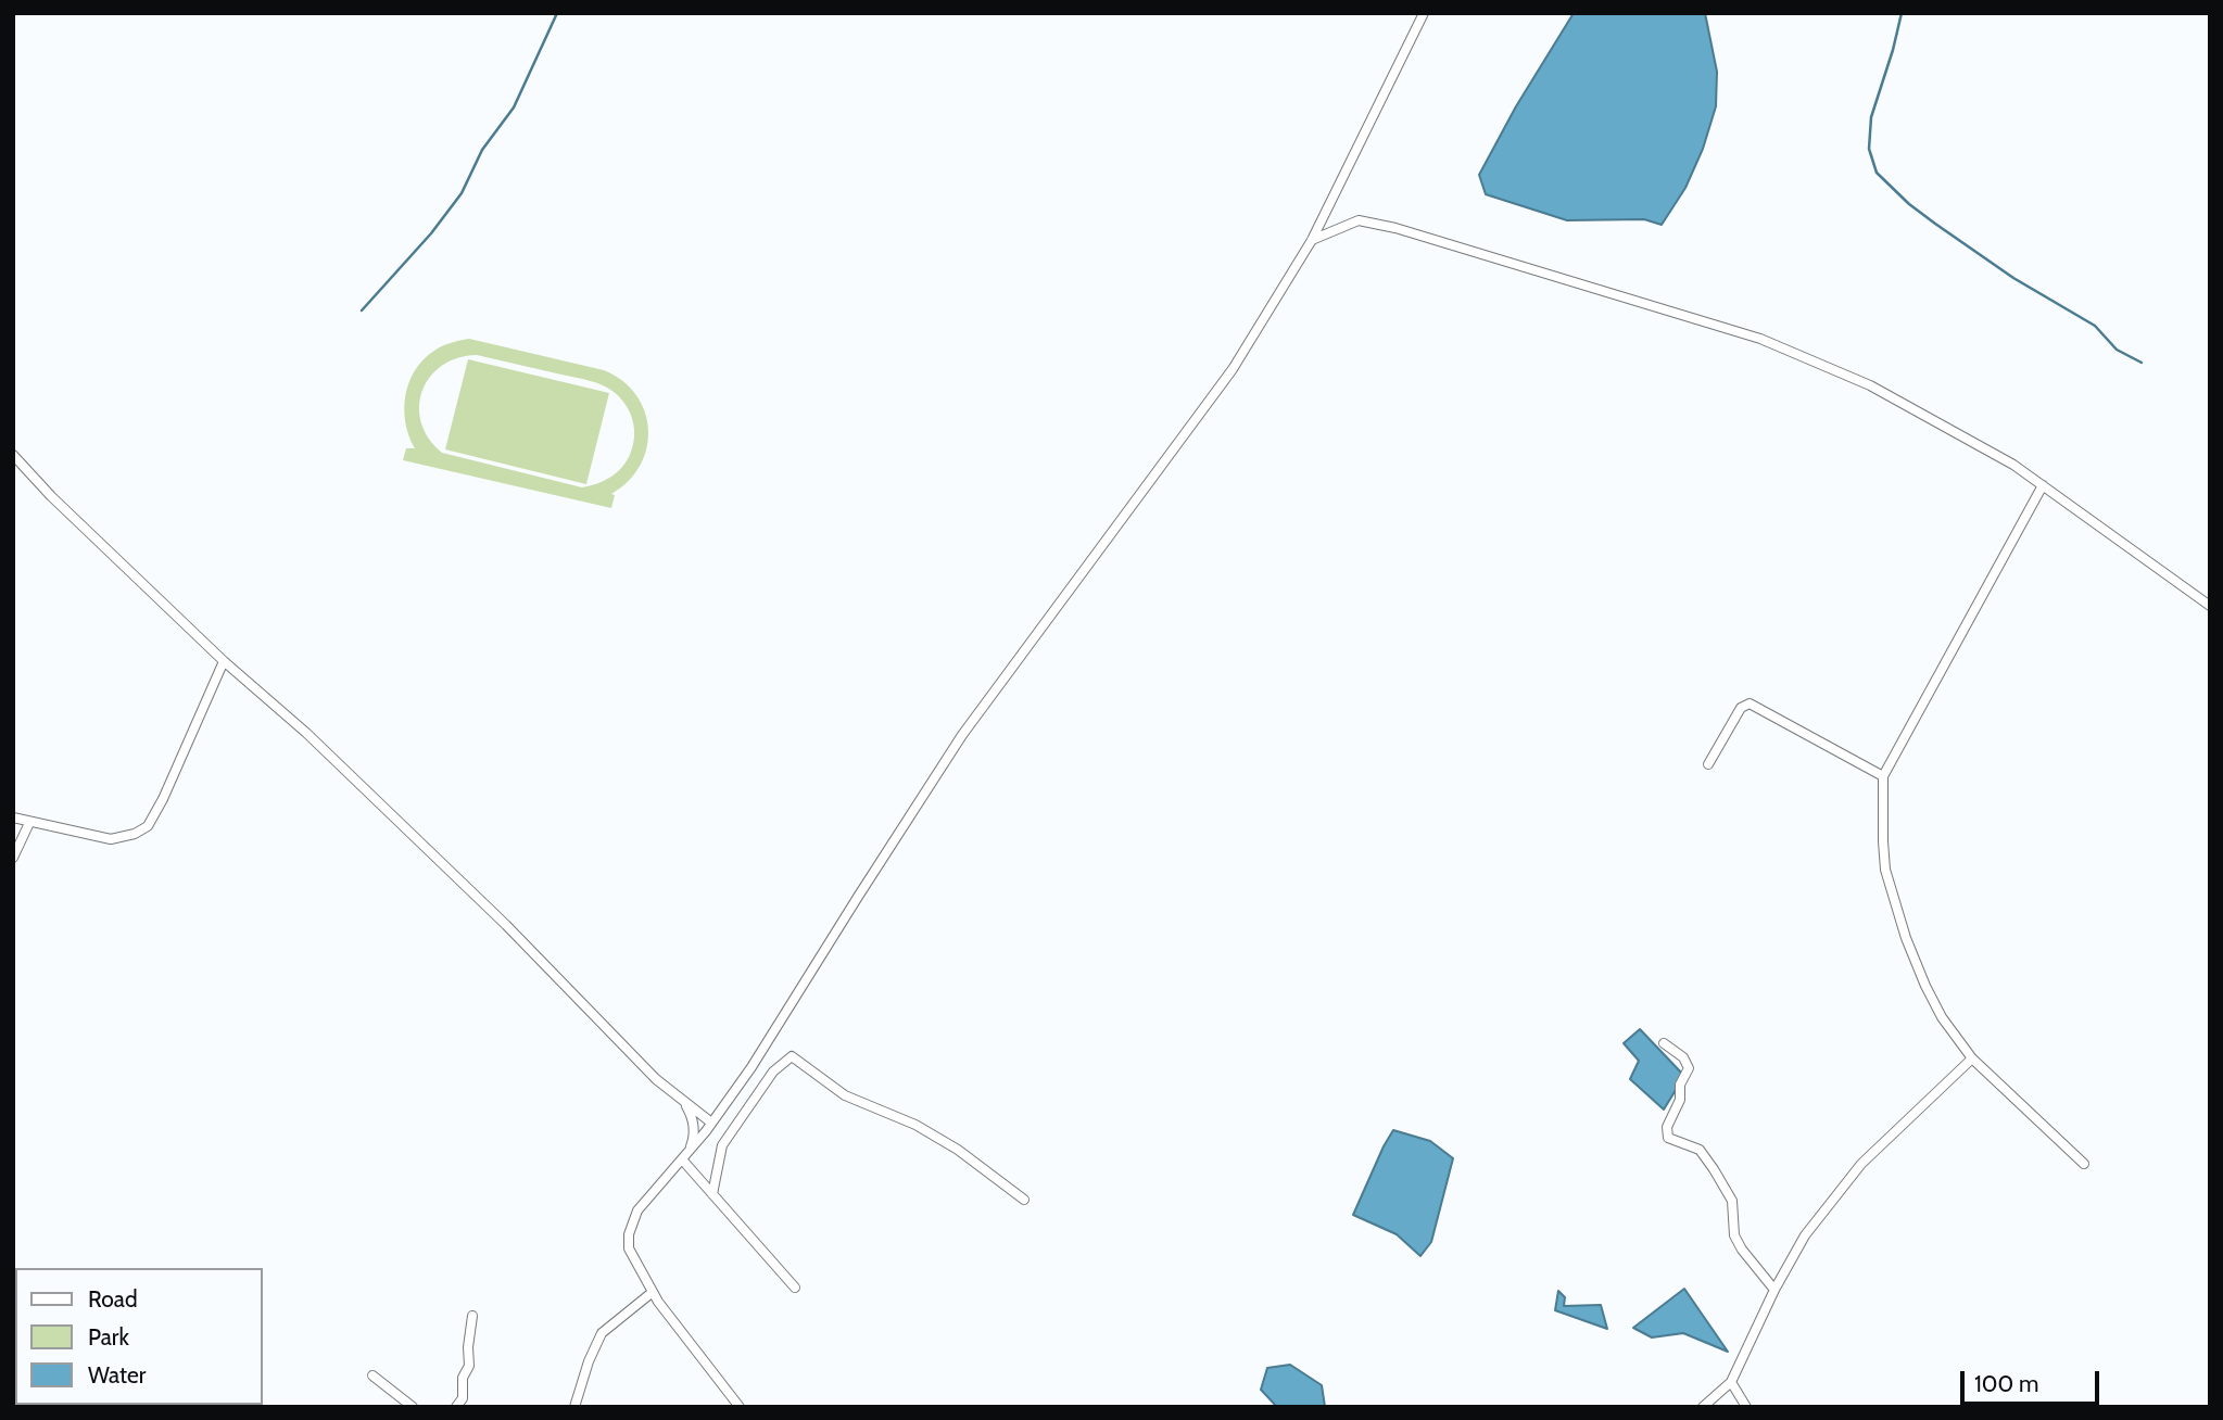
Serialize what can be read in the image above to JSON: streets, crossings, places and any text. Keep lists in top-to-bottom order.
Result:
{
  "legend": ["Road", "Park", "Water"],
  "scale_bar": "100 m"
}
